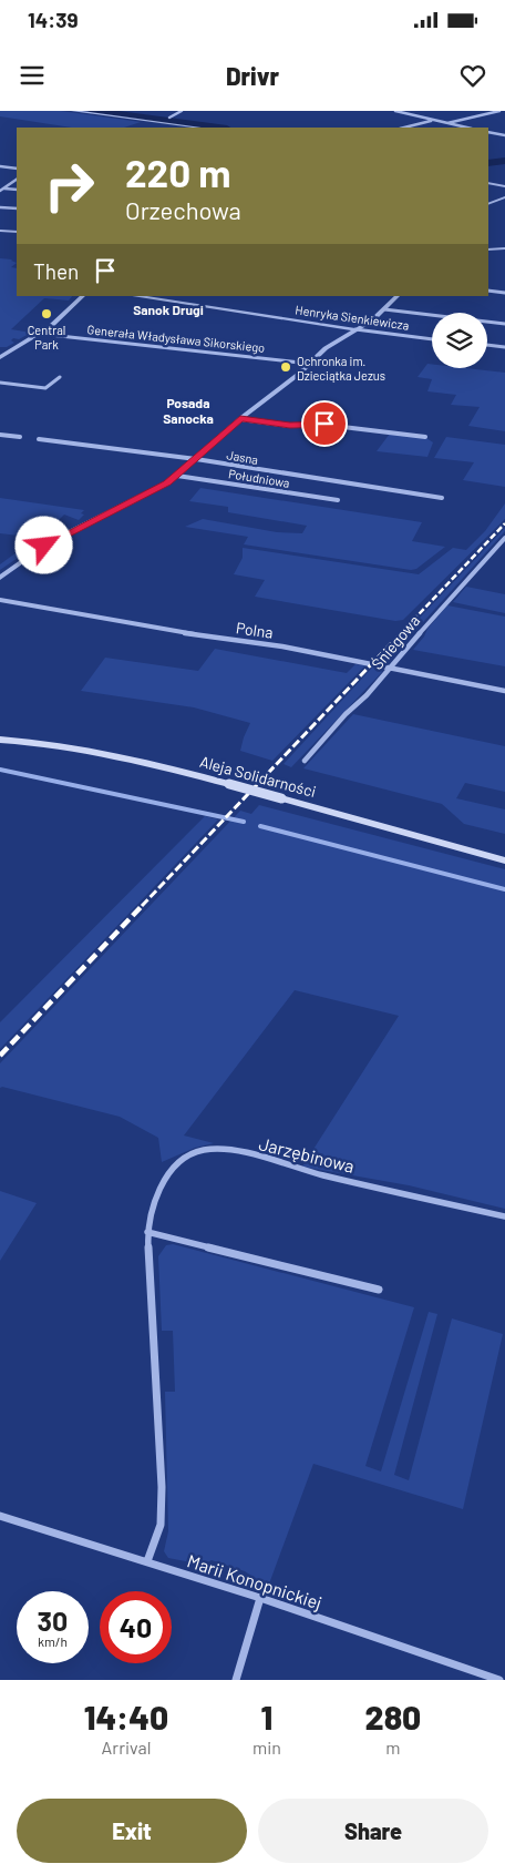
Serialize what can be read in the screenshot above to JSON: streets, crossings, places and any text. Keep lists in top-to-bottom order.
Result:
{
  "streets": {
    "main road": ["Aleja Solidarności"],
    "street": [
      "Henryka Sienkiewicza",
      "Generała Władysława Sikorskiego",
      "Jasna",
      "Południowa",
      "Polna",
      "Śniegowa",
      "Jarzębinowa",
      "Marii Konopnickiej"
    ]
  },
  "crossings": [
    ["Polna", "Śniegowa"],
    ["Jarzębinowa", "Marii Konopnickiej"]
  ],
  "districts": ["Sanok Drugi", "Posada Sanocka"],
  "places": ["Central Park", "Ochronka im. Dzieciątka Jezus"],
  "page": {
    "status": "14:39",
    "header": "Drivr",
    "turn": ["220 m", "Orzechowa"],
    "then": "Then",
    "speed": "30 km/h",
    "limit": "40",
    "eta": [
      "14:40",
      "Arrival",
      "1",
      "min",
      "280",
      "m"
    ],
    "buttons": ["Exit", "Share"]
  }
}
